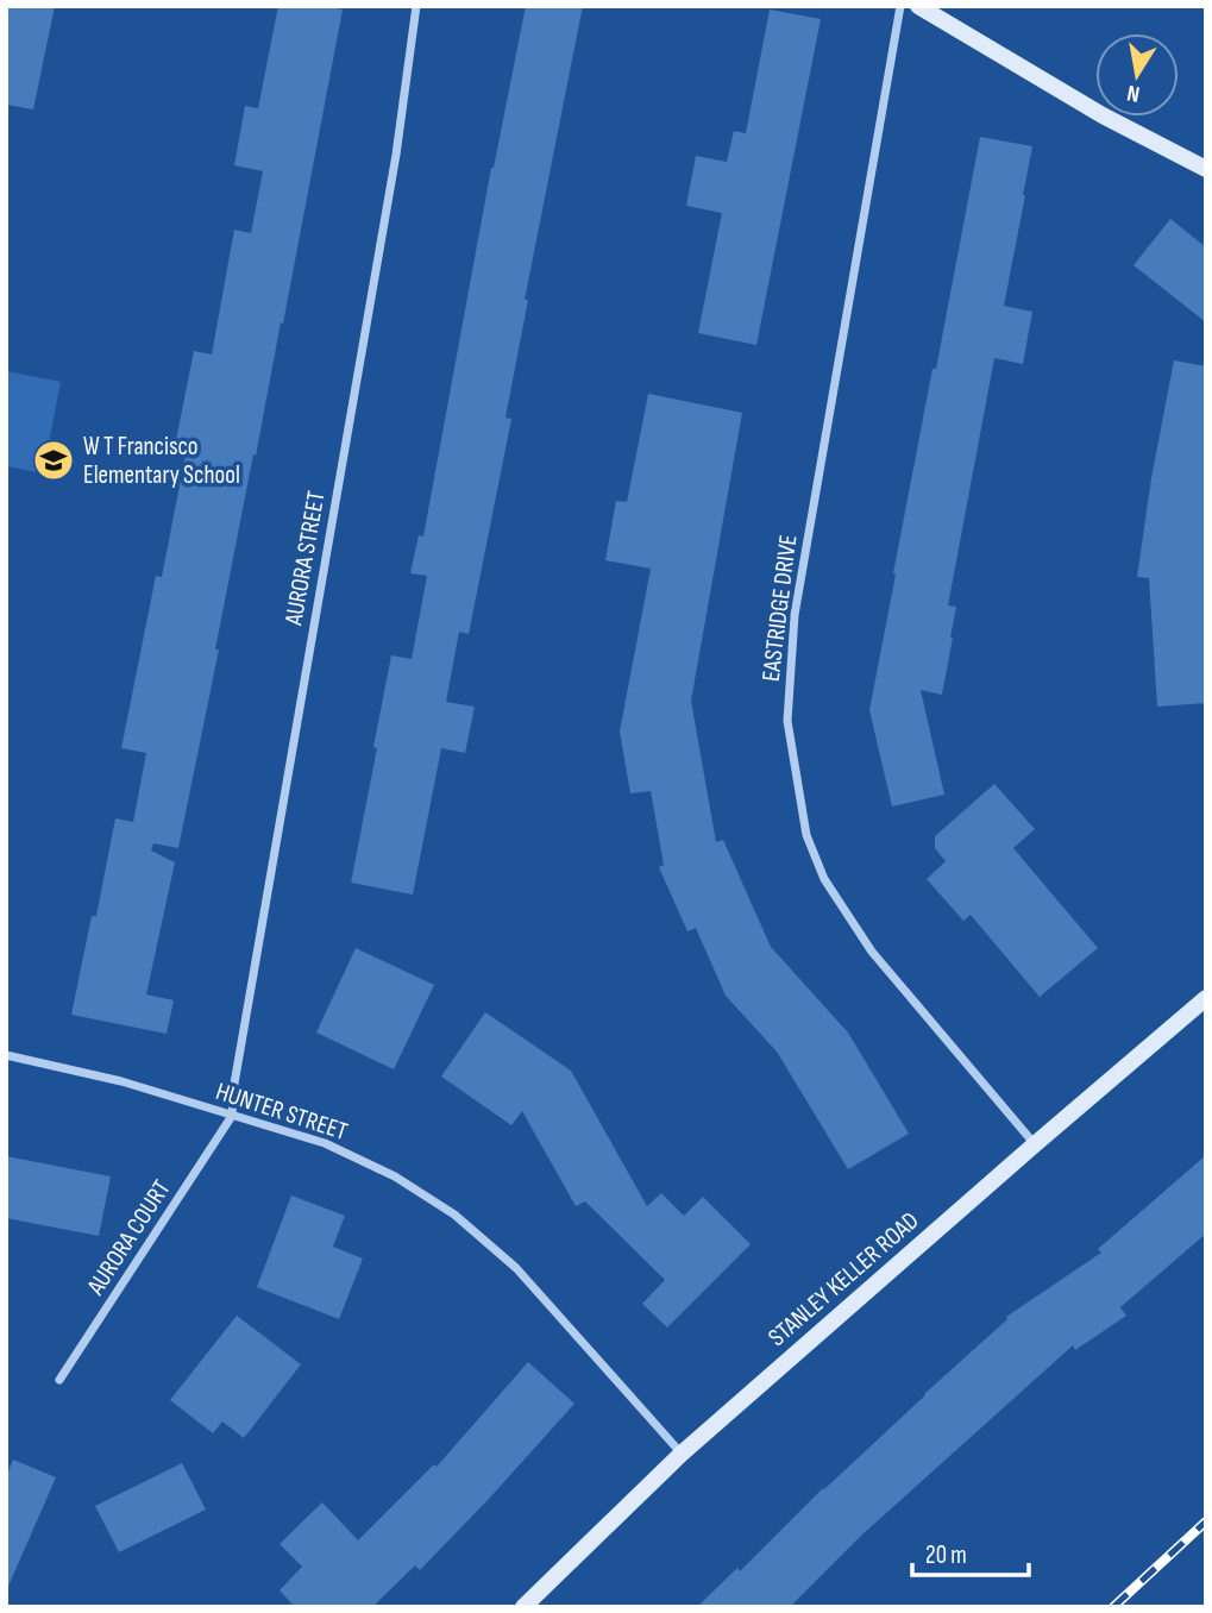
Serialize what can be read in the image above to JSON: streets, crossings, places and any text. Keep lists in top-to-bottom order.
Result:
{
  "streets": {
    "street": [
      "AURORA STREET",
      "EASTRIDGE DRIVE",
      "HUNTER STREET",
      "AURORA COURT",
      "STANLEY KELLER ROAD"
    ]
  },
  "crossings": [
    ["AURORA STREET", "HUNTER STREET"],
    ["AURORA STREET", "AURORA COURT"],
    ["EASTRIDGE DRIVE", "STANLEY KELLER ROAD"],
    ["HUNTER STREET", "AURORA COURT"],
    ["HUNTER STREET", "STANLEY KELLER ROAD"]
  ],
  "places": {
    "school or university": ["W T Francisco Elementary School"]
  },
  "scale_bar": "20 m",
  "north": "bottom"
}
